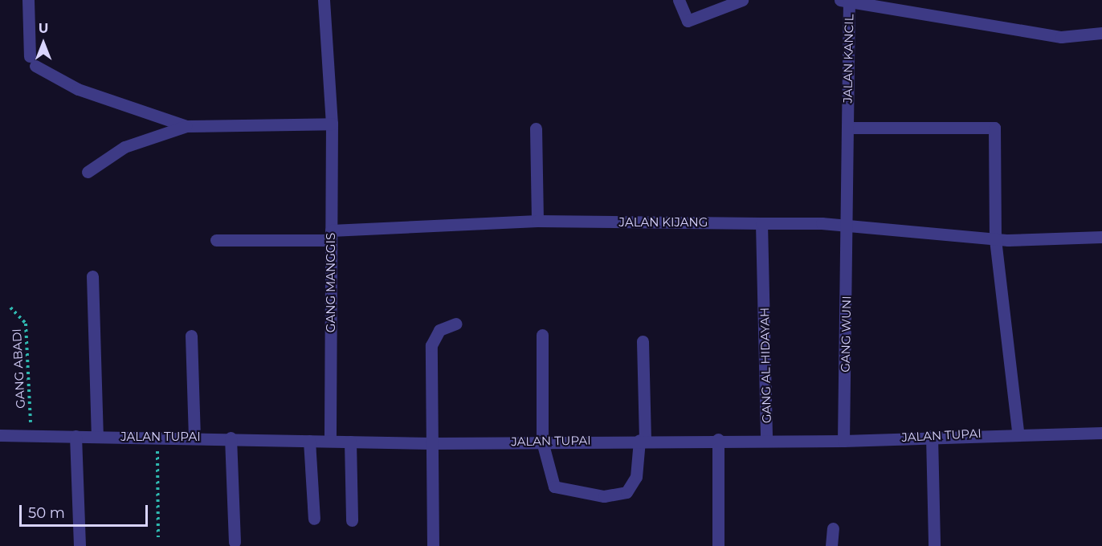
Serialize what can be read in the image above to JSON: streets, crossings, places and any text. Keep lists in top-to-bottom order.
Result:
{
  "streets": {
    "street": [
      "JALAN KANCIL",
      "JALAN KIJANG",
      "GANG MANGGIS",
      "GANG WUNI",
      "GANG AL HIDAYAH",
      "JALAN TUPAI"
    ],
    "path": ["GANG ABADI"]
  },
  "crossings": [
    ["JALAN KANCIL", "JALAN KIJANG"],
    ["JALAN KANCIL", "GANG WUNI"],
    ["JALAN KIJANG", "GANG MANGGIS"],
    ["JALAN KIJANG", "GANG WUNI"],
    ["JALAN KIJANG", "GANG AL HIDAYAH"],
    ["GANG MANGGIS", "JALAN TUPAI"],
    ["GANG WUNI", "JALAN TUPAI"],
    ["GANG AL HIDAYAH", "JALAN TUPAI"],
    ["GANG ABADI", "JALAN TUPAI"]
  ],
  "scale_bar": "50 m",
  "north": "top"
}
